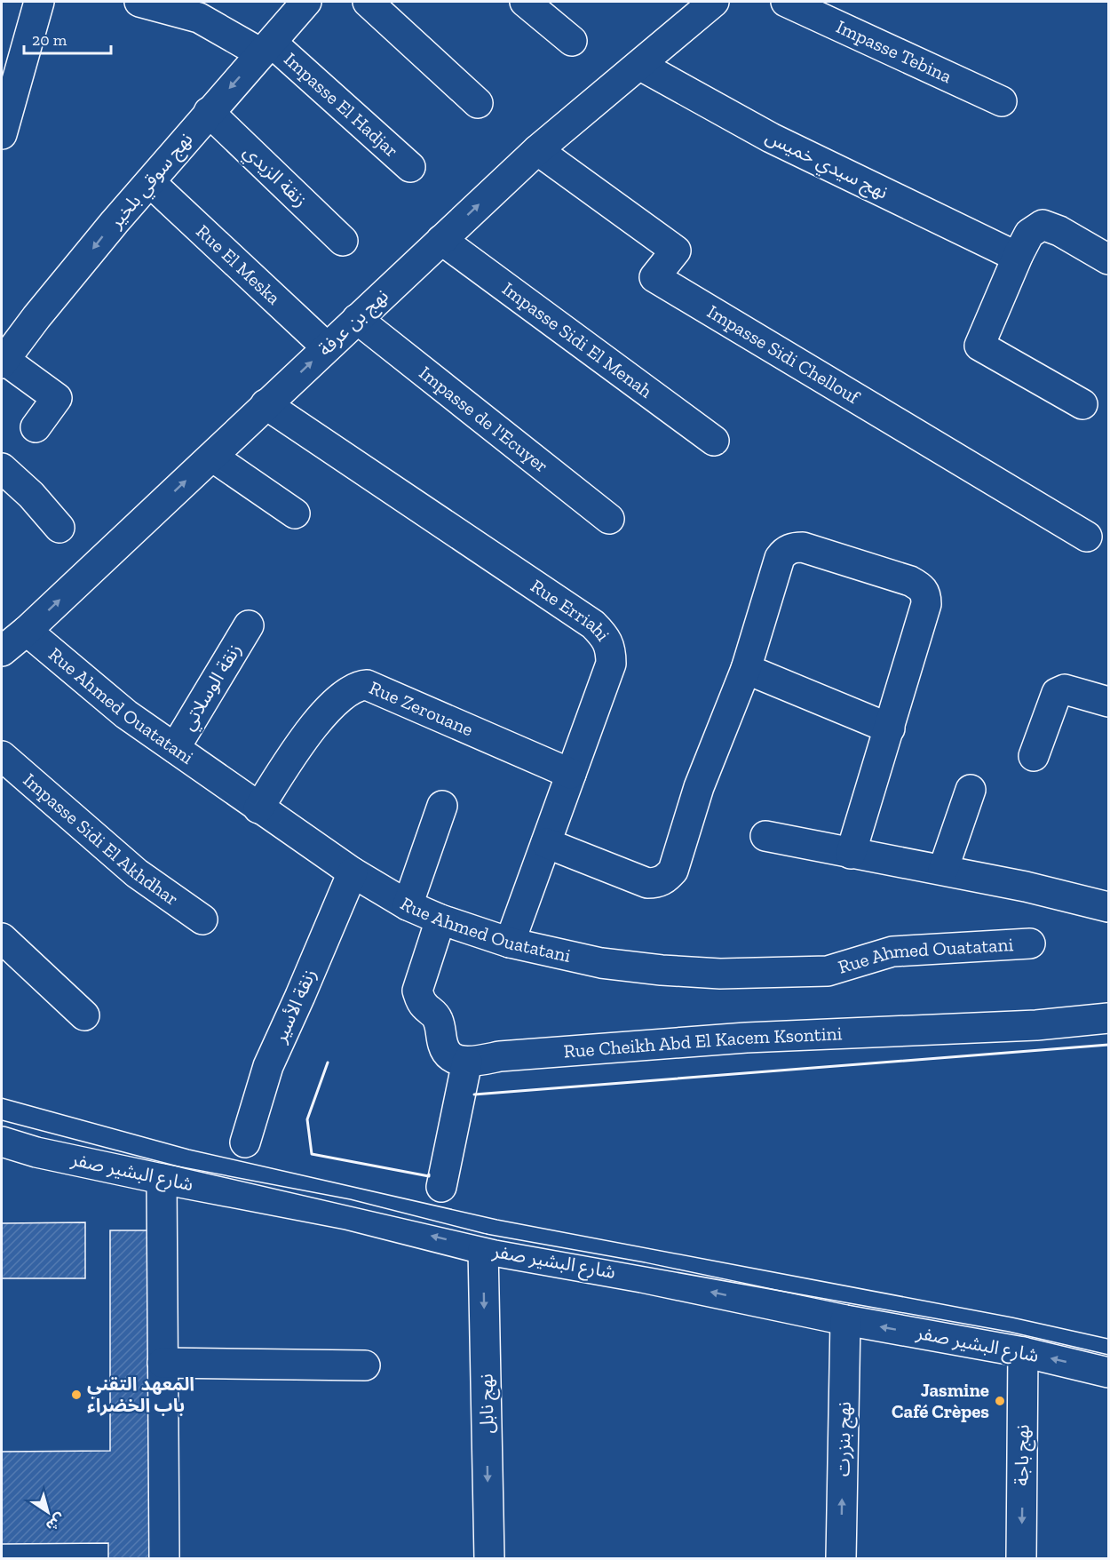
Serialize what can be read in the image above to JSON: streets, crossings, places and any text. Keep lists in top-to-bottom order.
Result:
{
  "streets": {
    "street": [
      "Impasse Tebina",
      "Impasse El Hadjar",
      "نهج سيدي خميس",
      "زنقة الزيدي",
      "نهج سوقي بلخير",
      "Rue El Meska",
      "نهج بن عرفة",
      "Impasse Sidi El Menah",
      "Impasse Sidi Chellouf",
      "Impasse de l'Ecuyer",
      "Rue Erriahi",
      "زنقة الوسلاتي",
      "Rue Ahmed Ouatatani",
      "Rue Zerouane",
      "Impasse Sidi El Akhdhar",
      "زنقة الأسير",
      "Rue Cheikh Abd El Kacem Ksontini",
      "شارع البشير صفر",
      "نهج نابل",
      "نهج بنزرت",
      "نهج باجة"
    ]
  },
  "crossings": [
    ["Impasse El Hadjar", "نهج سوقي بلخير"],
    ["نهج سيدي خميس", "نهج بن عرفة"],
    ["زنقة الزيدي", "نهج سوقي بلخير"],
    ["نهج سوقي بلخير", "Rue El Meska"],
    ["Rue El Meska", "نهج بن عرفة"],
    ["نهج بن عرفة", "Impasse Sidi El Menah"],
    ["نهج بن عرفة", "Impasse Sidi Chellouf"],
    ["نهج بن عرفة", "Impasse de l'Ecuyer"],
    ["نهج بن عرفة", "Rue Erriahi"],
    ["نهج بن عرفة", "Rue Ahmed Ouatatani"],
    ["Rue Erriahi", "Rue Ahmed Ouatatani"],
    ["Rue Erriahi", "Rue Zerouane"],
    ["زنقة الوسلاتي", "Rue Ahmed Ouatatani"],
    ["Rue Ahmed Ouatatani", "Rue Zerouane"],
    ["Rue Ahmed Ouatatani", "زنقة الأسير"],
    ["شارع البشير صفر", "نهج نابل"],
    ["شارع البشير صفر", "نهج بنزرت"],
    ["شارع البشير صفر", "نهج باجة"]
  ],
  "one_way": [
    "نهج سوقي بلخير",
    "نهج بن عرفة",
    "شارع البشير صفر",
    "نهج نابل",
    "نهج بنزرت",
    "نهج باجة"
  ],
  "places": ["المعهد التقني باب الخضراء", "Jasmine Café Crèpes"],
  "scale_bar": "20 m",
  "north": "bottom right"
}
